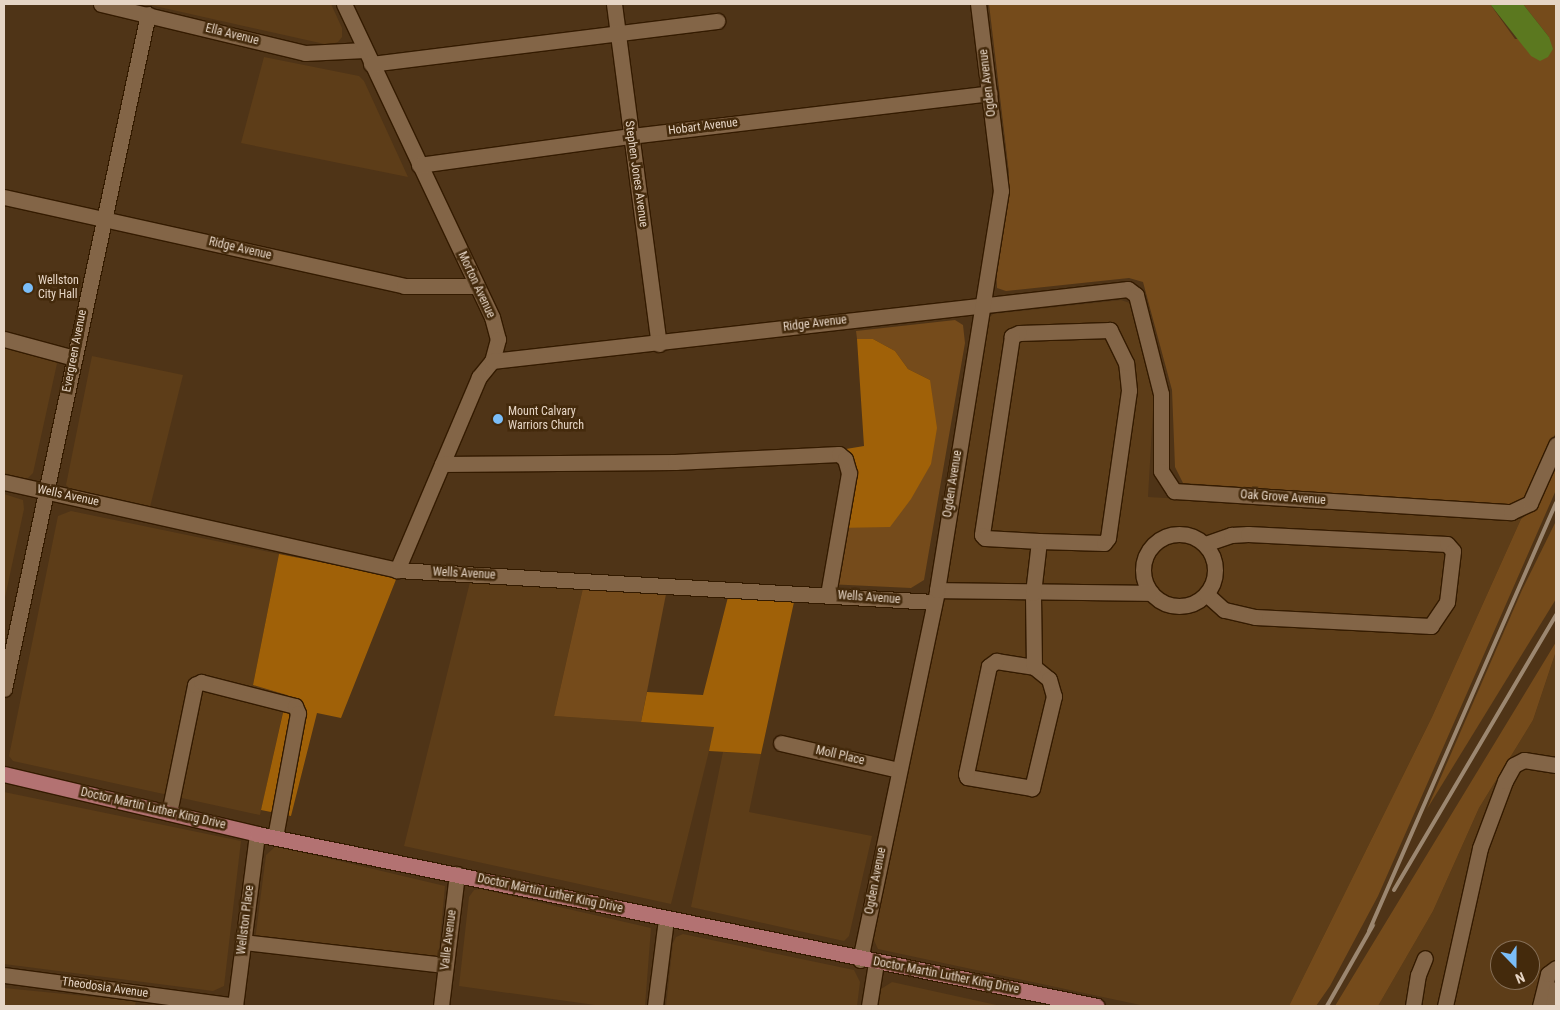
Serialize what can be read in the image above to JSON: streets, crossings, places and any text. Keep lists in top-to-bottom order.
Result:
{
  "streets": {
    "main road": ["Doctor Martin Luther King Drive"],
    "street": [
      "Ella Avenue",
      "Ogden Avenue",
      "Hobart Avenue",
      "Stephen Jones Avenue",
      "Ridge Avenue",
      "Morton Avenue",
      "Evergreen Avenue",
      "Wells Avenue",
      "Oak Grove Avenue",
      "Moll Place",
      "Wellston Place",
      "Valle Avenue",
      "Theodosia Avenue"
    ]
  },
  "crossings": [
    ["Ella Avenue", "Stephen Jones Avenue"],
    ["Ella Avenue", "Morton Avenue"],
    ["Ella Avenue", "Evergreen Avenue"],
    ["Ogden Avenue", "Hobart Avenue"],
    ["Ogden Avenue", "Ridge Avenue"],
    ["Ogden Avenue", "Wells Avenue"],
    ["Ogden Avenue", "Moll Place"],
    ["Ogden Avenue", "Doctor Martin Luther King Drive"],
    ["Hobart Avenue", "Stephen Jones Avenue"],
    ["Hobart Avenue", "Morton Avenue"],
    ["Stephen Jones Avenue", "Ridge Avenue"],
    ["Ridge Avenue", "Morton Avenue"],
    ["Ridge Avenue", "Evergreen Avenue"],
    ["Ridge Avenue", "Oak Grove Avenue"],
    ["Morton Avenue", "Wells Avenue"],
    ["Evergreen Avenue", "Wells Avenue"],
    ["Doctor Martin Luther King Drive", "Wellston Place"],
    ["Doctor Martin Luther King Drive", "Valle Avenue"],
    ["Wellston Place", "Theodosia Avenue"]
  ],
  "places": ["Wellston City Hall", "Mount Calvary Warriors Church"],
  "north": "bottom"
}
